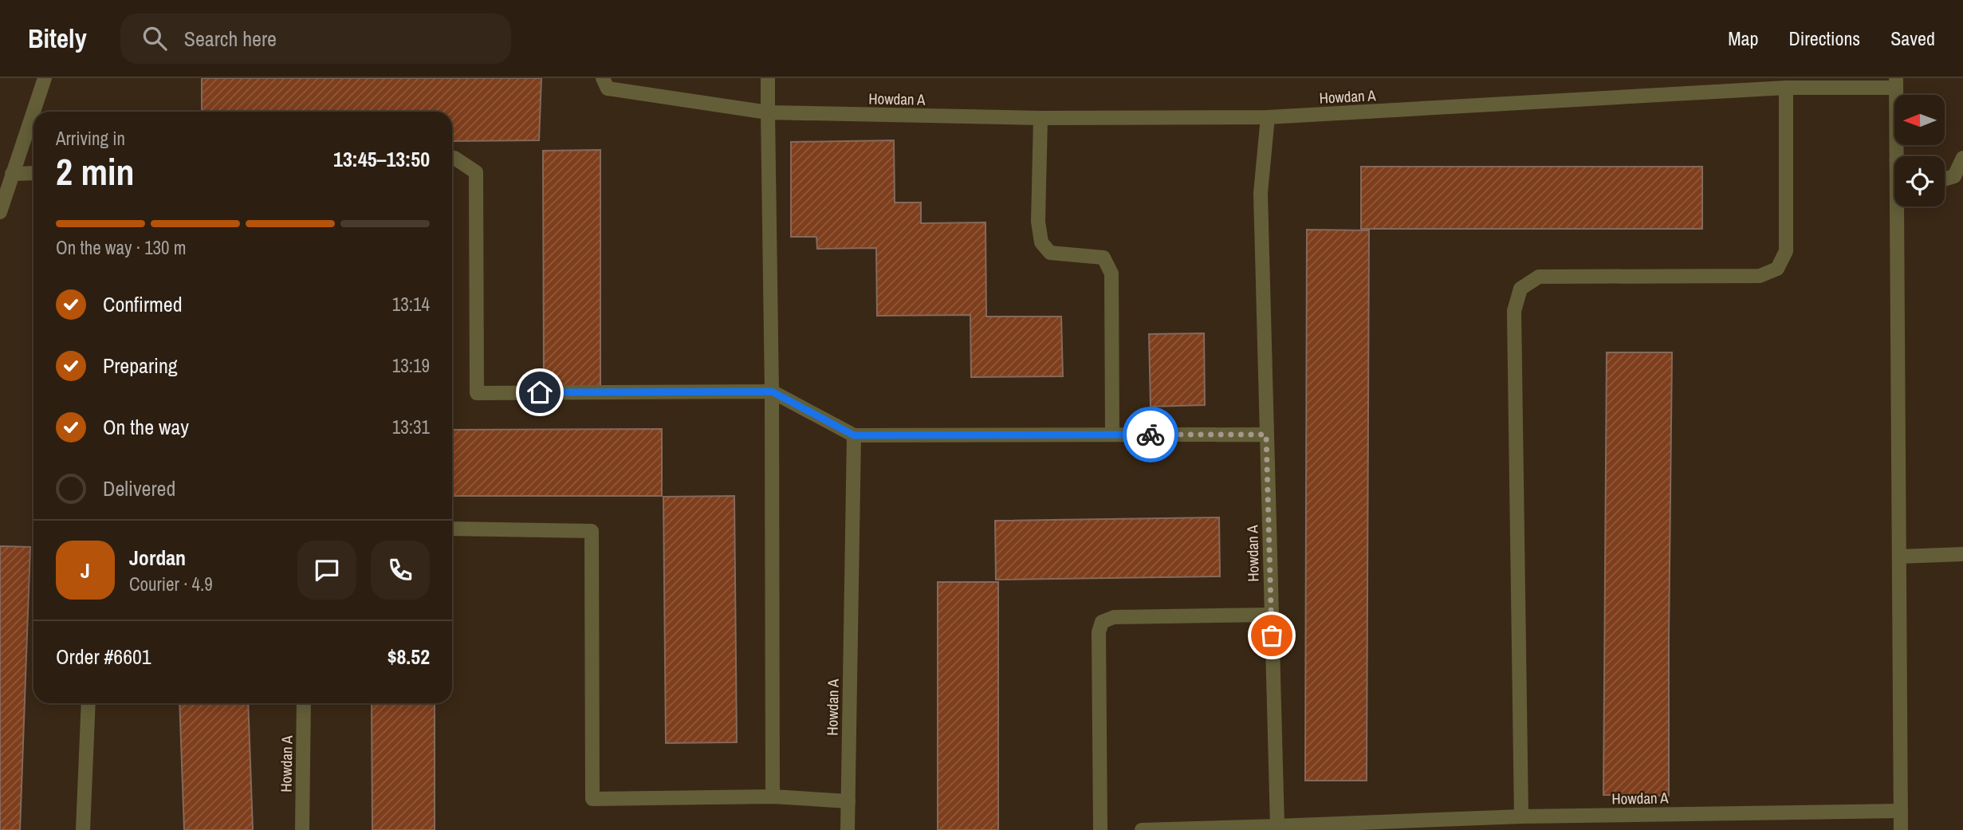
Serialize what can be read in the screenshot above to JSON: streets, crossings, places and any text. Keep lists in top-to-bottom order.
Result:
{
  "streets": {
    "street": ["Howdan A"]
  },
  "north": "left",
  "page": {
    "header": "Bitely",
    "search": "Search here",
    "nav": ["Map", "Directions", "Saved"],
    "heading": ["2 min", "Arriving in", "13:45–13:50"],
    "panel": [
      "Jordan",
      "Courier · 4.9",
      "Order #6601",
      "$8.52"
    ],
    "bar": "On the way · 130 m",
    "list": [
      ["Confirmed", "13:14"],
      ["Preparing", "13:19"],
      ["On the way", "13:31"],
      "Delivered"
    ],
    "round": "J"
  }
}
